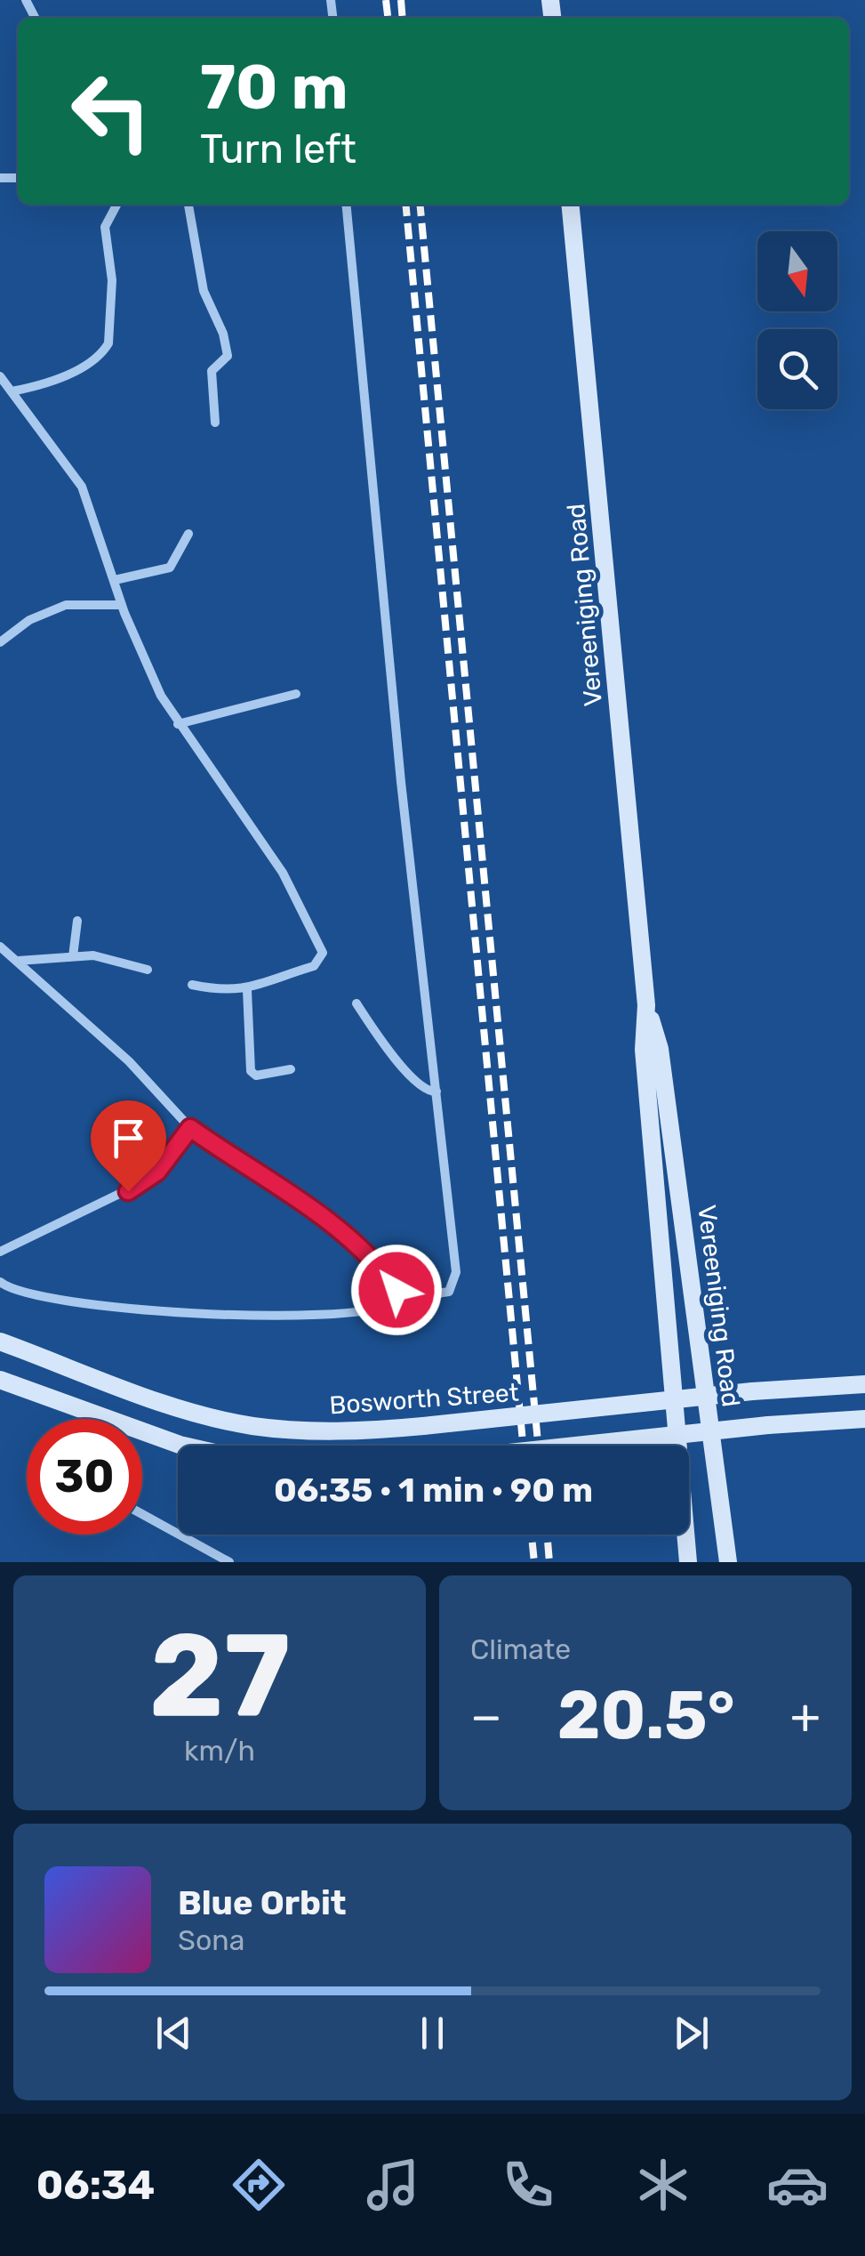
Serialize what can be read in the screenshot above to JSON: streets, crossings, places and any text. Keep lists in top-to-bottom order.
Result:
{
  "streets": {
    "main road": ["Vereeniging Road", "Bosworth Street"]
  },
  "north": "bottom",
  "page": {
    "turn": ["70 m", "Turn left"],
    "limit": "30",
    "trip": "06:35 · 1 min · 90 m",
    "tile": [
      ["27", "km/h"],
      "Climate"
    ],
    "heat": ["−", "20.5°", "+"],
    "song": ["Blue Orbit", "Sona"],
    "tabs": "06:34"
  }
}
